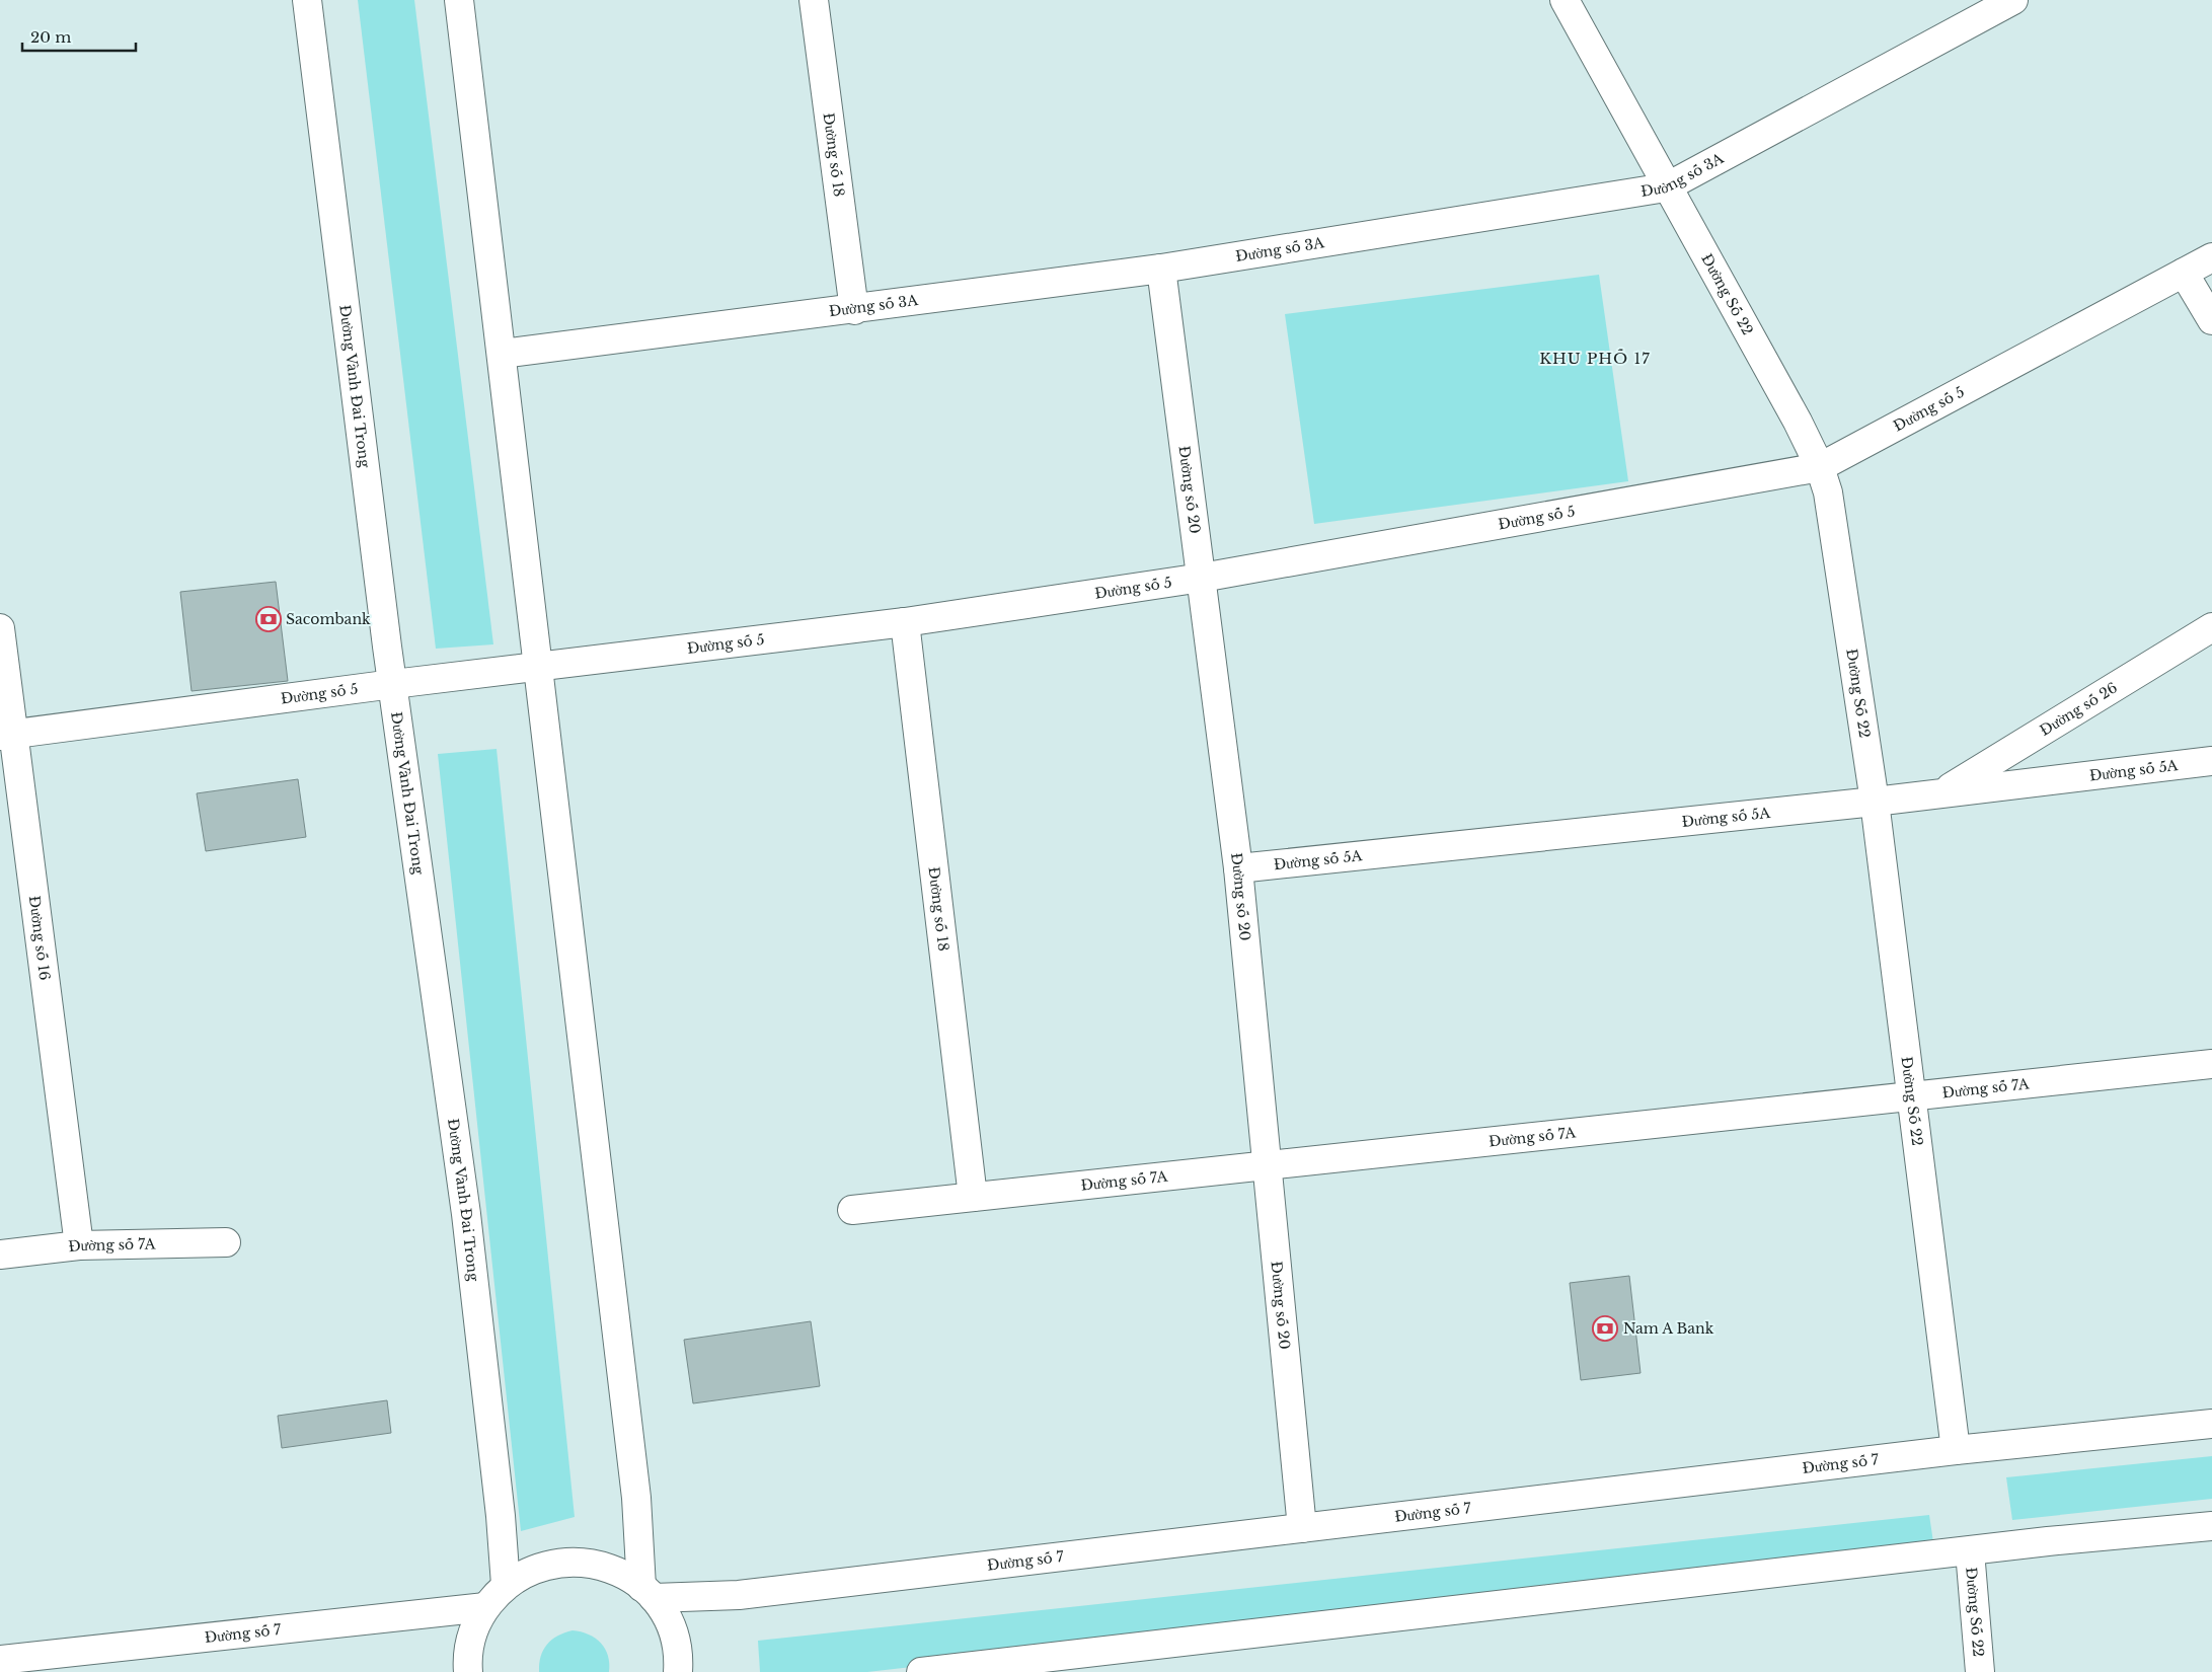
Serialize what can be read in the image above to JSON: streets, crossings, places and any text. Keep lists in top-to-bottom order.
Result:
{
  "streets": {
    "street": [
      "Đường số 18",
      "Đường số 3A",
      "Đường Số 22",
      "Đường Vành Đai Trong",
      "Đường số 5",
      "Đường số 20",
      "Đường số 26",
      "Đường số 5A",
      "Đường số 16",
      "Đường số 7A",
      "Đường số 7"
    ]
  },
  "crossings": [
    ["Đường số 18", "Đường số 3A"],
    ["Đường số 18", "Đường số 5"],
    ["Đường số 18", "Đường số 7A"],
    ["Đường số 3A", "Đường Số 22"],
    ["Đường số 3A", "Đường số 20"],
    ["Đường Số 22", "Đường số 5"],
    ["Đường Số 22", "Đường số 5A"],
    ["Đường Số 22", "Đường số 7A"],
    ["Đường Số 22", "Đường số 7"],
    ["Đường Vành Đai Trong", "Đường số 5"],
    ["Đường số 5", "Đường số 20"],
    ["Đường số 5", "Đường số 16"],
    ["Đường số 20", "Đường số 5A"],
    ["Đường số 20", "Đường số 7A"],
    ["Đường số 20", "Đường số 7"],
    ["Đường số 26", "Đường số 5A"],
    ["Đường số 16", "Đường số 7A"]
  ],
  "districts": ["KHU PHỐ 17"],
  "places": {
    "bank": ["Sacombank", "Nam A Bank"]
  },
  "scale_bar": "20 m"
}
